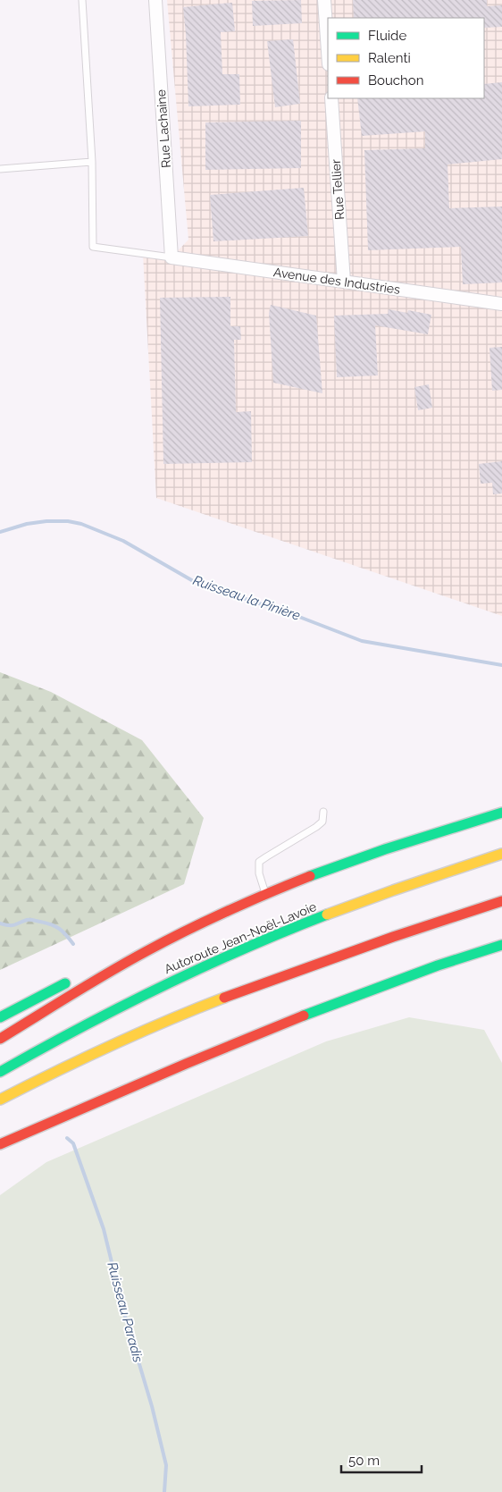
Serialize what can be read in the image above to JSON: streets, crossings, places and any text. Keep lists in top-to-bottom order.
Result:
{
  "streets": {
    "highway": ["Autoroute Jean-Noël-Lavoie"],
    "street": ["Rue Lachaine", "Rue Tellier", "Avenue des Industries"]
  },
  "crossings": [
    ["Rue Lachaine", "Avenue des Industries"],
    ["Rue Tellier", "Avenue des Industries"]
  ],
  "water": ["Ruisseau la Pinière", "Ruisseau Paradis"],
  "legend": ["Fluide", "Ralenti", "Bouchon"],
  "scale_bar": "50 m"
}
